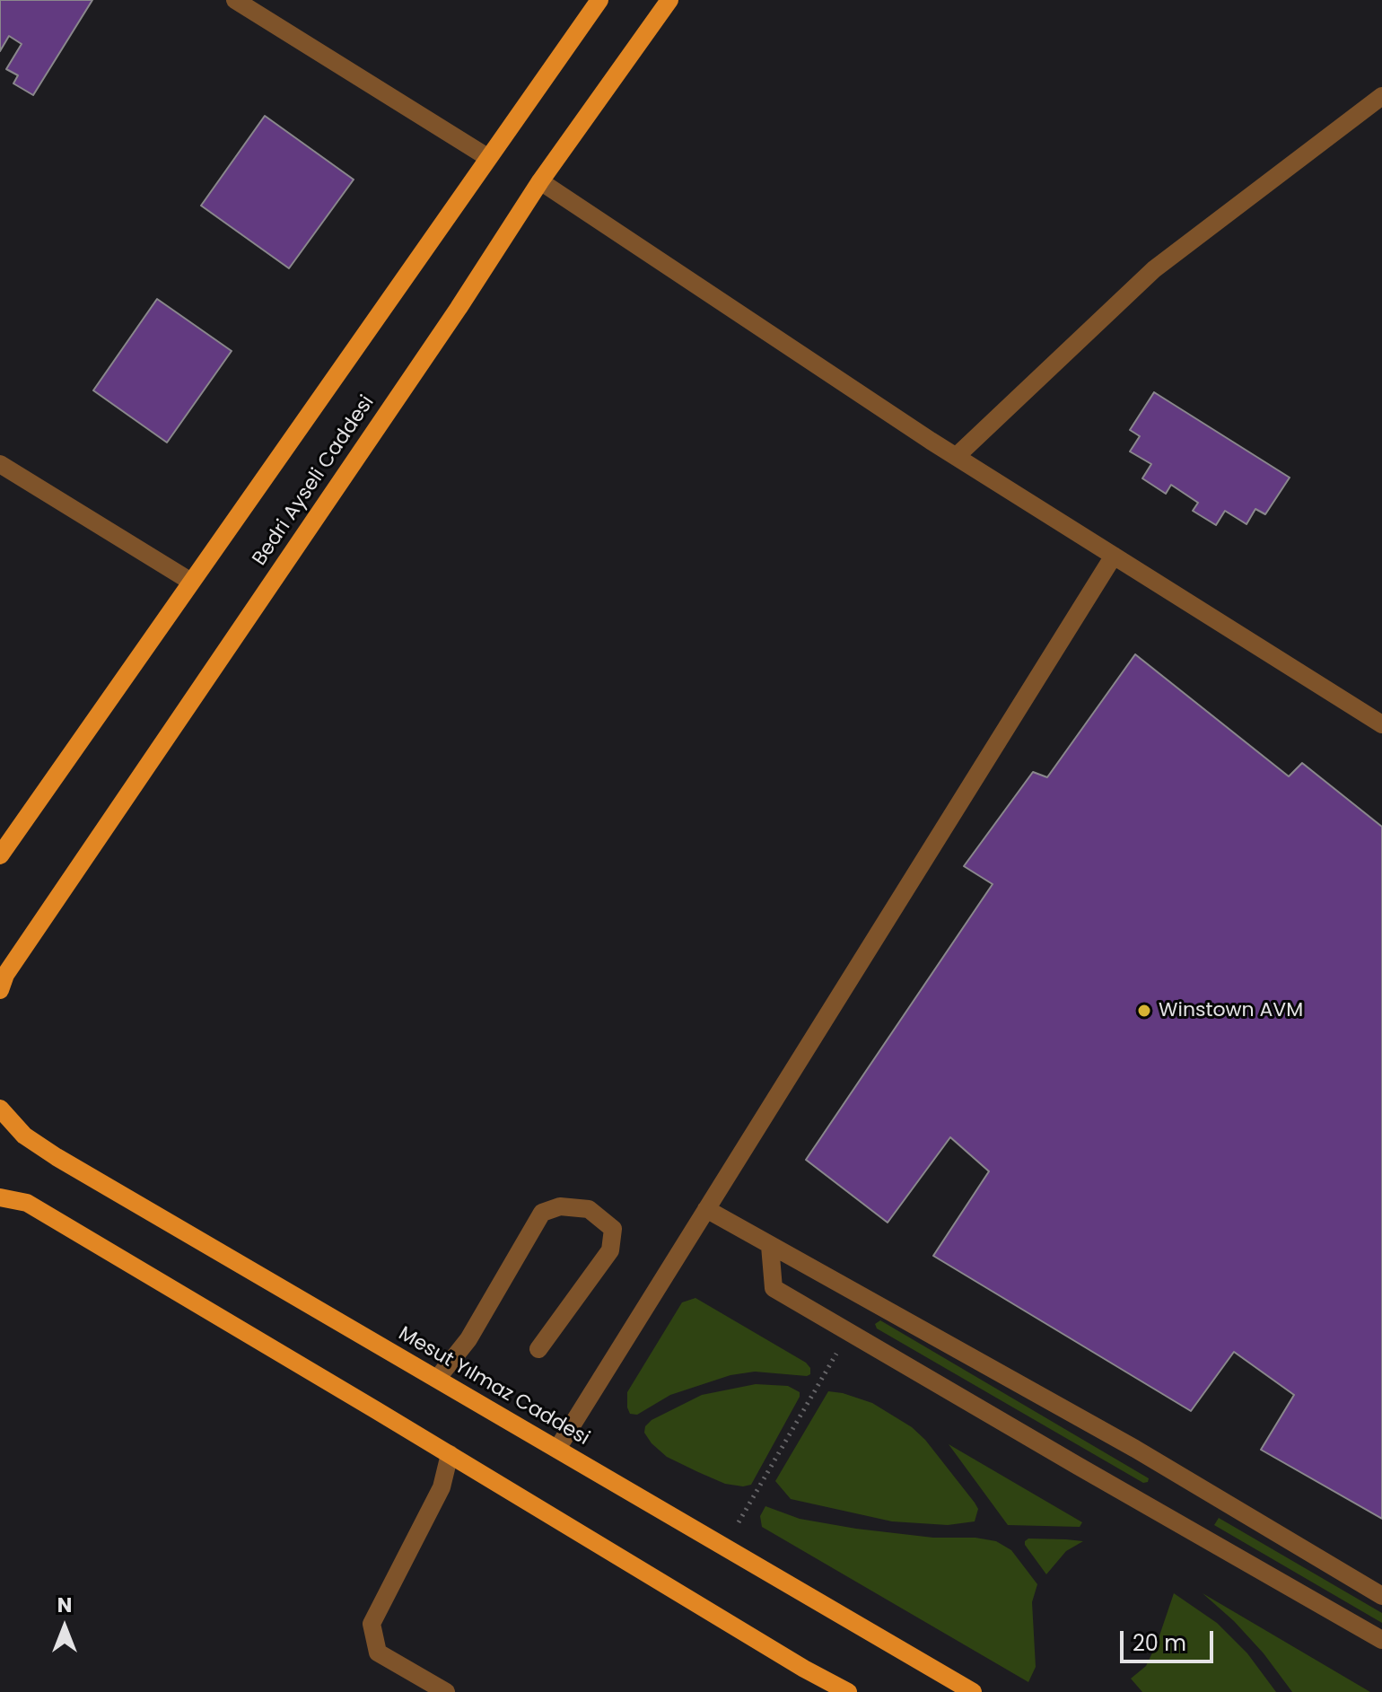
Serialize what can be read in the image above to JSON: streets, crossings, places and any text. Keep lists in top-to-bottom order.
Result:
{
  "streets": {
    "main road": ["Bedri Ayseli Caddesi", "Mesut Yılmaz Caddesi"]
  },
  "places": ["Winstown AVM"],
  "scale_bar": "20 m",
  "north": "top"
}
